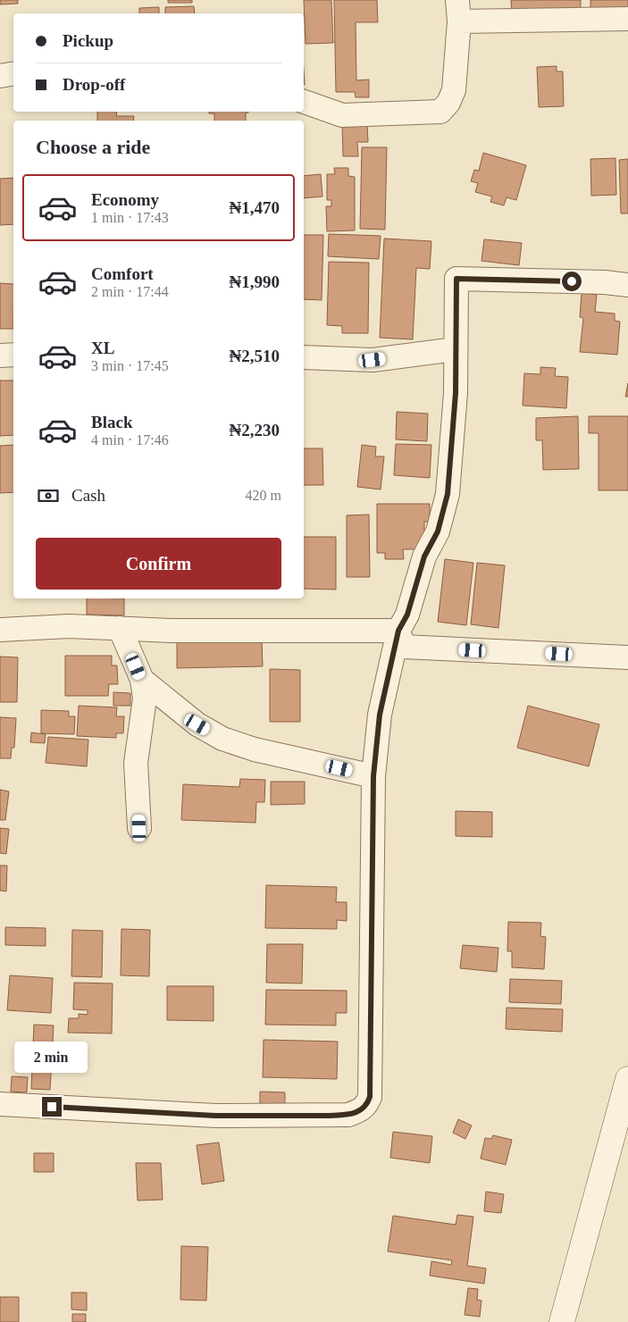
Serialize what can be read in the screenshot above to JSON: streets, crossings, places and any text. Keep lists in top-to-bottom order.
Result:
{
  "page": {
    "banner": ["Pickup", "Drop-off"],
    "heading": "Choose a ride",
    "list": [
      {
        "name": "Economy",
        "note": "1 min · 17:43",
        "value": "₦1,470"
      },
      {
        "name": "Comfort",
        "note": "2 min · 17:44",
        "value": "₦1,990"
      },
      {
        "name": "XL",
        "note": "3 min · 17:45",
        "value": "₦2,510"
      },
      {
        "name": "Black",
        "note": "4 min · 17:46",
        "value": "₦2,230"
      }
    ],
    "pay": ["Cash", "420 m"],
    "buttons": "Confirm",
    "bubble": "2 min"
  }
}
